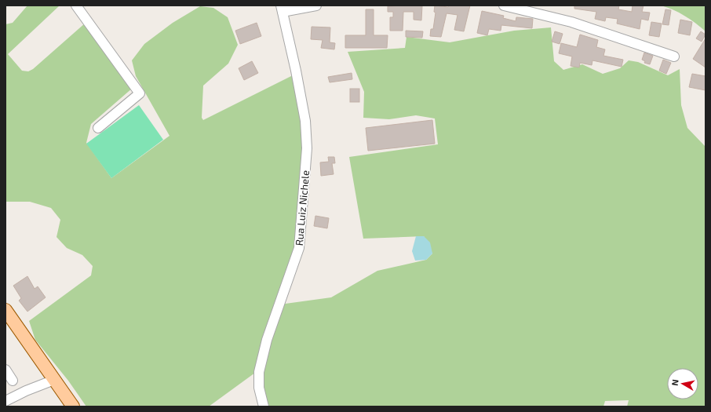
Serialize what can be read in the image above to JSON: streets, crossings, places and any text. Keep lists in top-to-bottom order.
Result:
{
  "streets": {
    "street": ["Rua Luiz Nichele"]
  },
  "north": "left"
}
